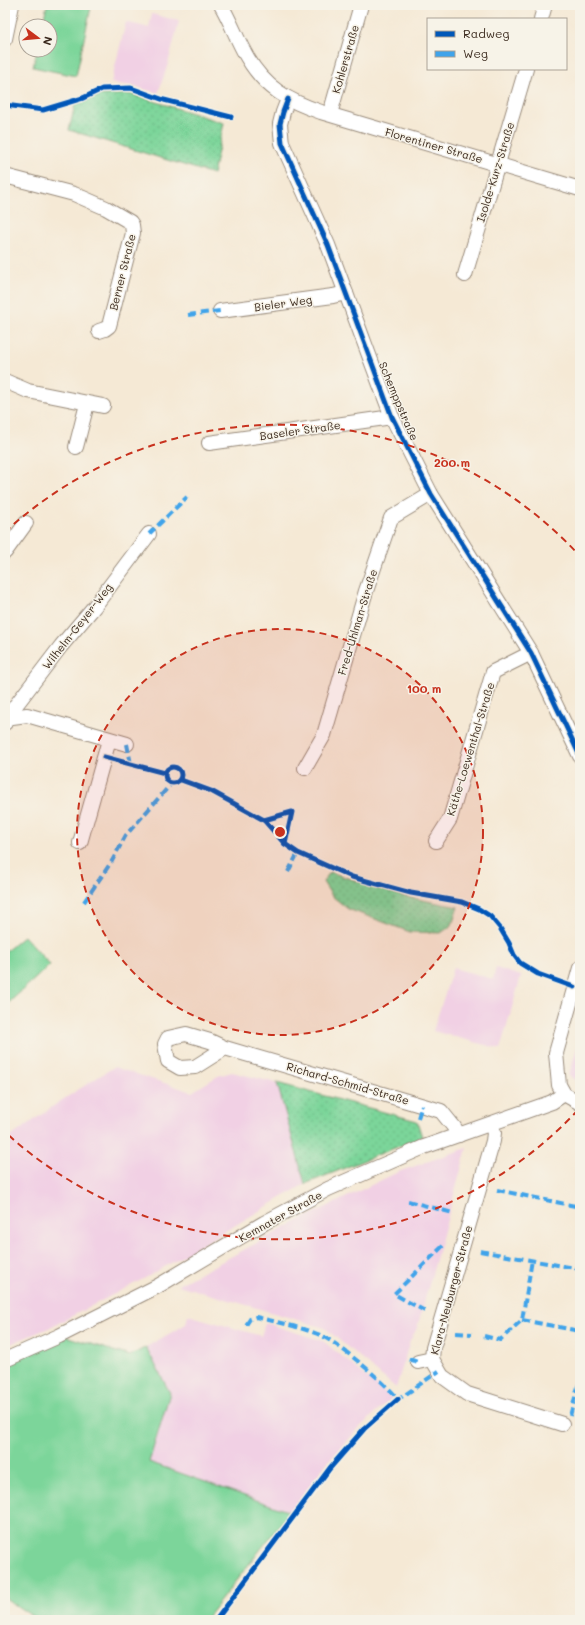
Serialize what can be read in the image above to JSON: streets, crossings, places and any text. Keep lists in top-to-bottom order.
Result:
{
  "streets": {
    "street": [
      "Kohlerstraße",
      "Florentiner Straße",
      "Isolde-Kurz-Straße",
      "Berner Straße",
      "Bieler Weg",
      "Schemppstraße",
      "Baseler Straße",
      "Fred-Uhlman-Straße",
      "Wilhelm-Geyer-Weg",
      "Käthe-Loewenthal-Straße",
      "Richard-Schmid-Straße",
      "Kemnater Straße",
      "Klara-Neuburger-Straße"
    ]
  },
  "crossings": [
    ["Kohlerstraße", "Florentiner Straße"],
    ["Florentiner Straße", "Isolde-Kurz-Straße"],
    ["Florentiner Straße", "Schemppstraße"],
    ["Bieler Weg", "Schemppstraße"],
    ["Schemppstraße", "Baseler Straße"],
    ["Schemppstraße", "Fred-Uhlman-Straße"],
    ["Schemppstraße", "Käthe-Loewenthal-Straße"],
    ["Richard-Schmid-Straße", "Kemnater Straße"],
    ["Kemnater Straße", "Klara-Neuburger-Straße"]
  ],
  "legend": ["Radweg", "Weg"],
  "north": "right",
  "rings": ["200 m", "100 m"]
}
